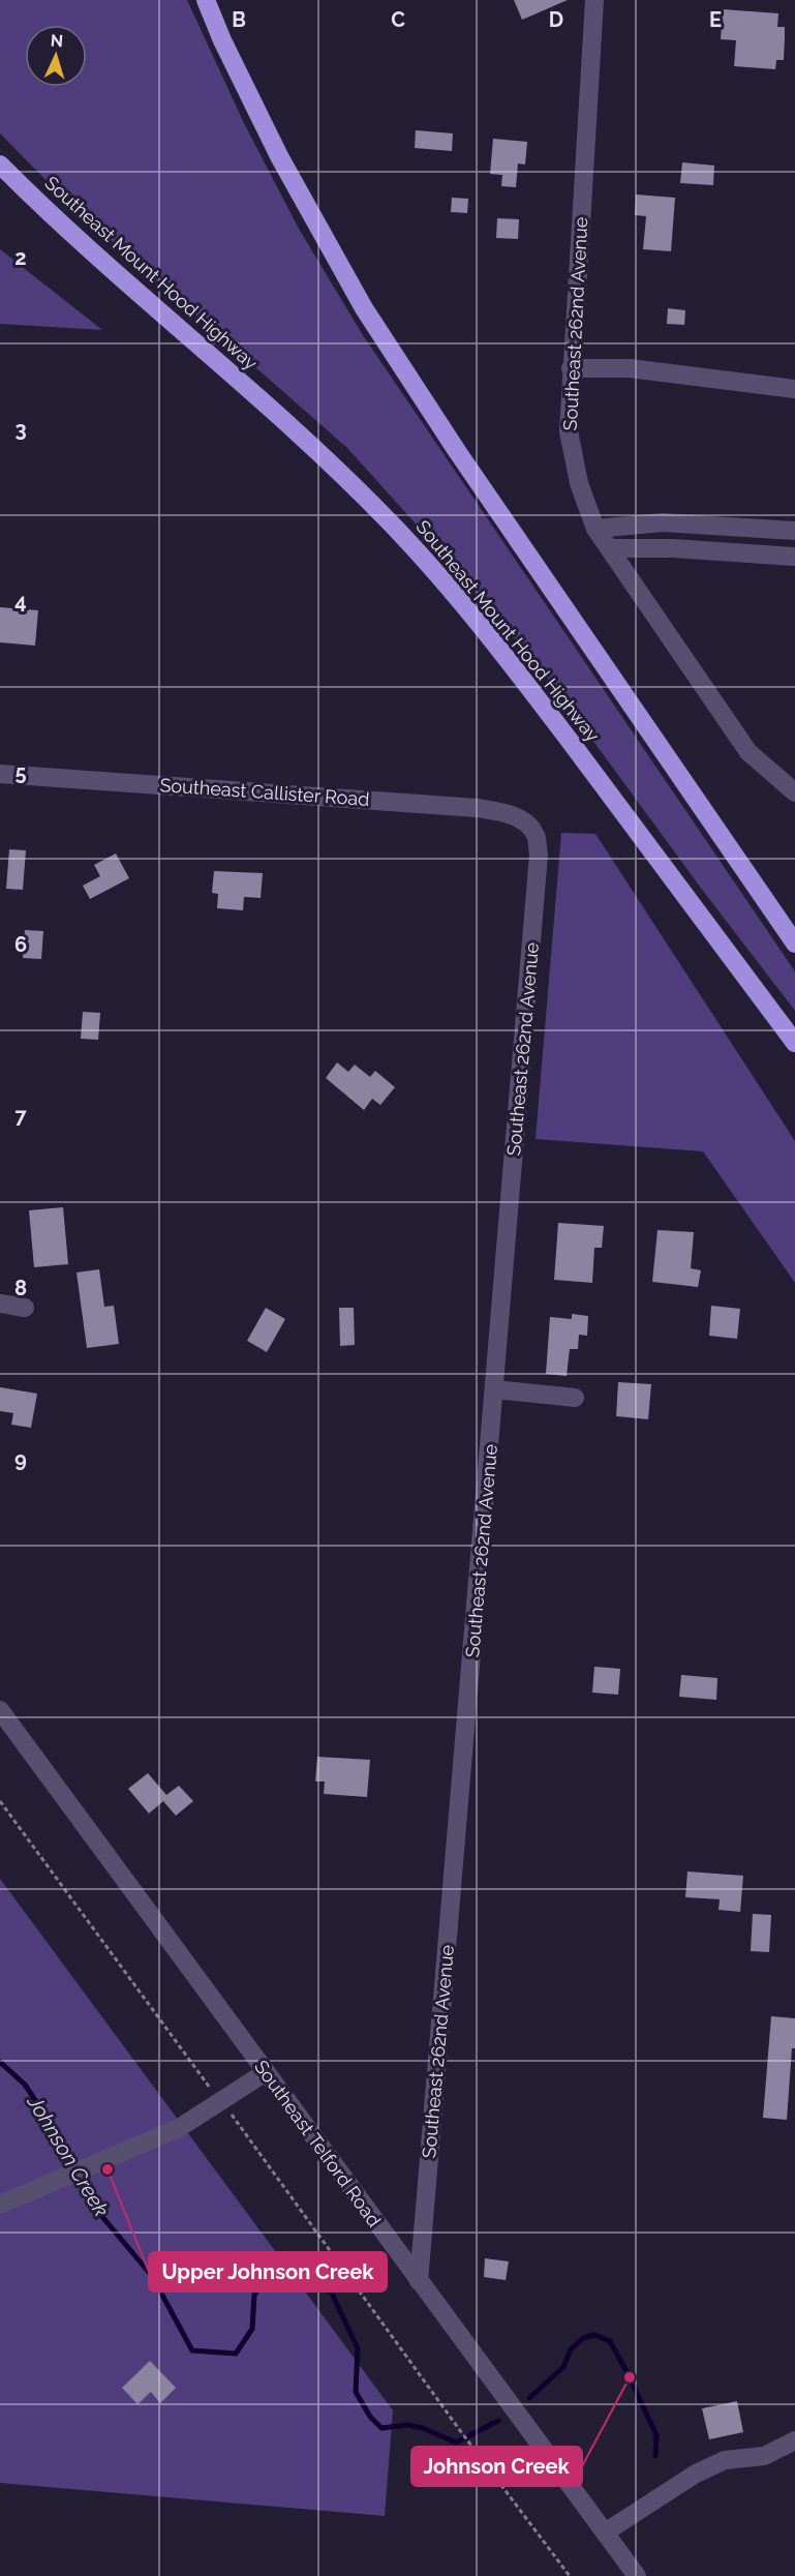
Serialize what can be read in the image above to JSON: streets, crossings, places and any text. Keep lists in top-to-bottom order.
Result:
{
  "streets": {
    "highway": ["Southeast Mount Hood Highway"],
    "street": ["Southeast 262nd Avenue", "Southeast Callister Road", "Southeast Telford Road"]
  },
  "crossings": [
    ["Southeast 262nd Avenue", "Southeast Callister Road"],
    ["Southeast 262nd Avenue", "Southeast Telford Road"]
  ],
  "water": ["Johnson Creek"],
  "places": ["Upper Johnson Creek", "Johnson Creek"],
  "north": "top",
  "grid": {
    "columns": [
      "B",
      "C",
      "D",
      "E"
    ],
    "rows": [
      "2",
      "3",
      "4",
      "5",
      "6",
      "7",
      "8",
      "9"
    ]
  }
}
